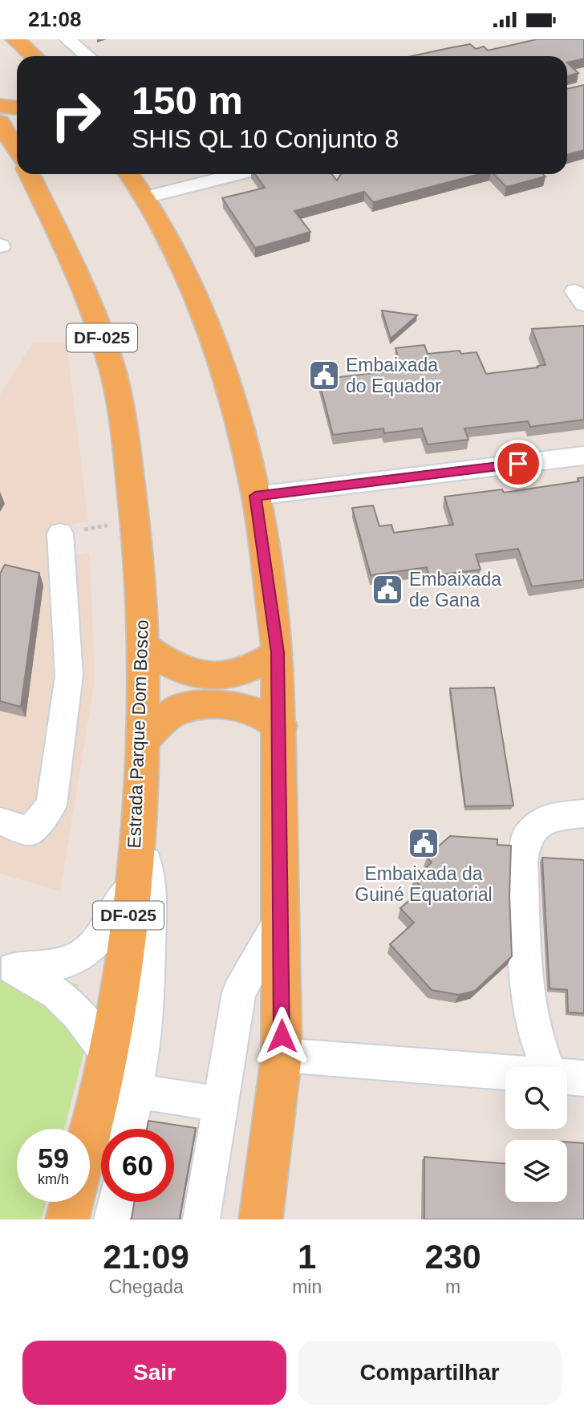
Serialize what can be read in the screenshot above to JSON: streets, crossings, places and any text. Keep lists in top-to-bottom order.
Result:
{
  "streets": {
    "main road": ["DF-025", "Estrada Parque Dom Bosco"]
  },
  "places": {
    "public building": ["Embaixada do Equador", "Embaixada de Gana", "Embaixada da Guiné Equatorial"]
  },
  "page": {
    "status": "21:08",
    "turn": ["150 m", "SHIS QL 10 Conjunto 8"],
    "speed": "59 km/h",
    "limit": "60",
    "eta": [
      "21:09",
      "Chegada",
      "1",
      "min",
      "230",
      "m"
    ],
    "buttons": ["Sair", "Compartilhar"]
  }
}
